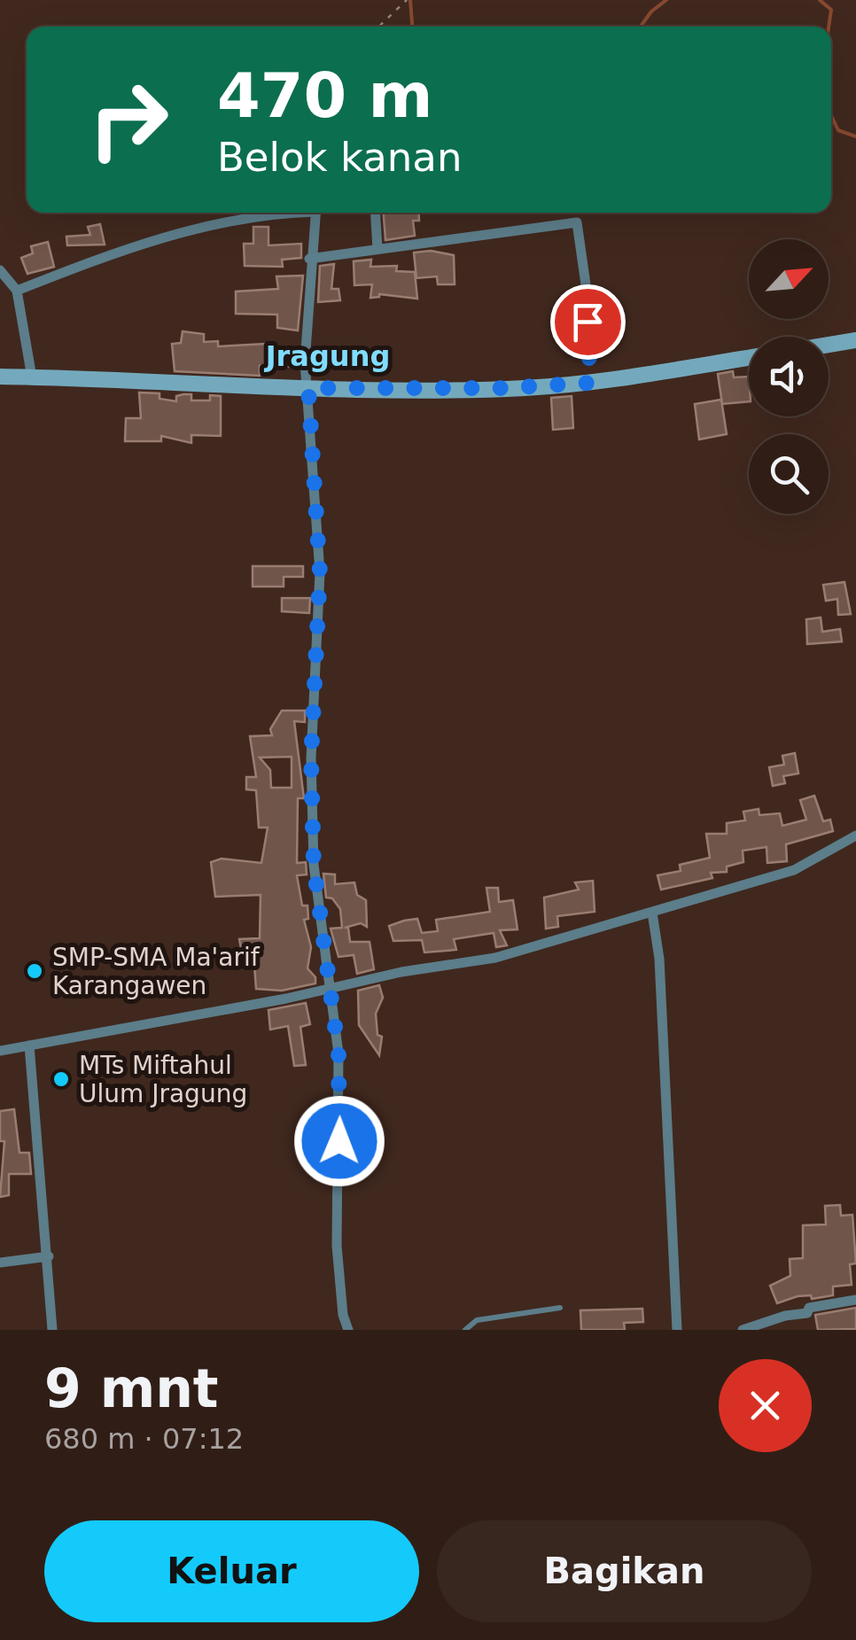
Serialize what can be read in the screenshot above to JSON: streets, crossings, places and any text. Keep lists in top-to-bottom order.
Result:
{
  "districts": ["Jragung"],
  "places": ["SMP-SMA Ma'arif Karangawen", "MTs Miftahul Ulum Jragung"],
  "north": "top right",
  "page": {
    "turn": ["470 m", "Belok kanan"],
    "heading": ["9 mnt", "680 m · 07:12"],
    "buttons": ["Keluar", "Bagikan"]
  }
}
